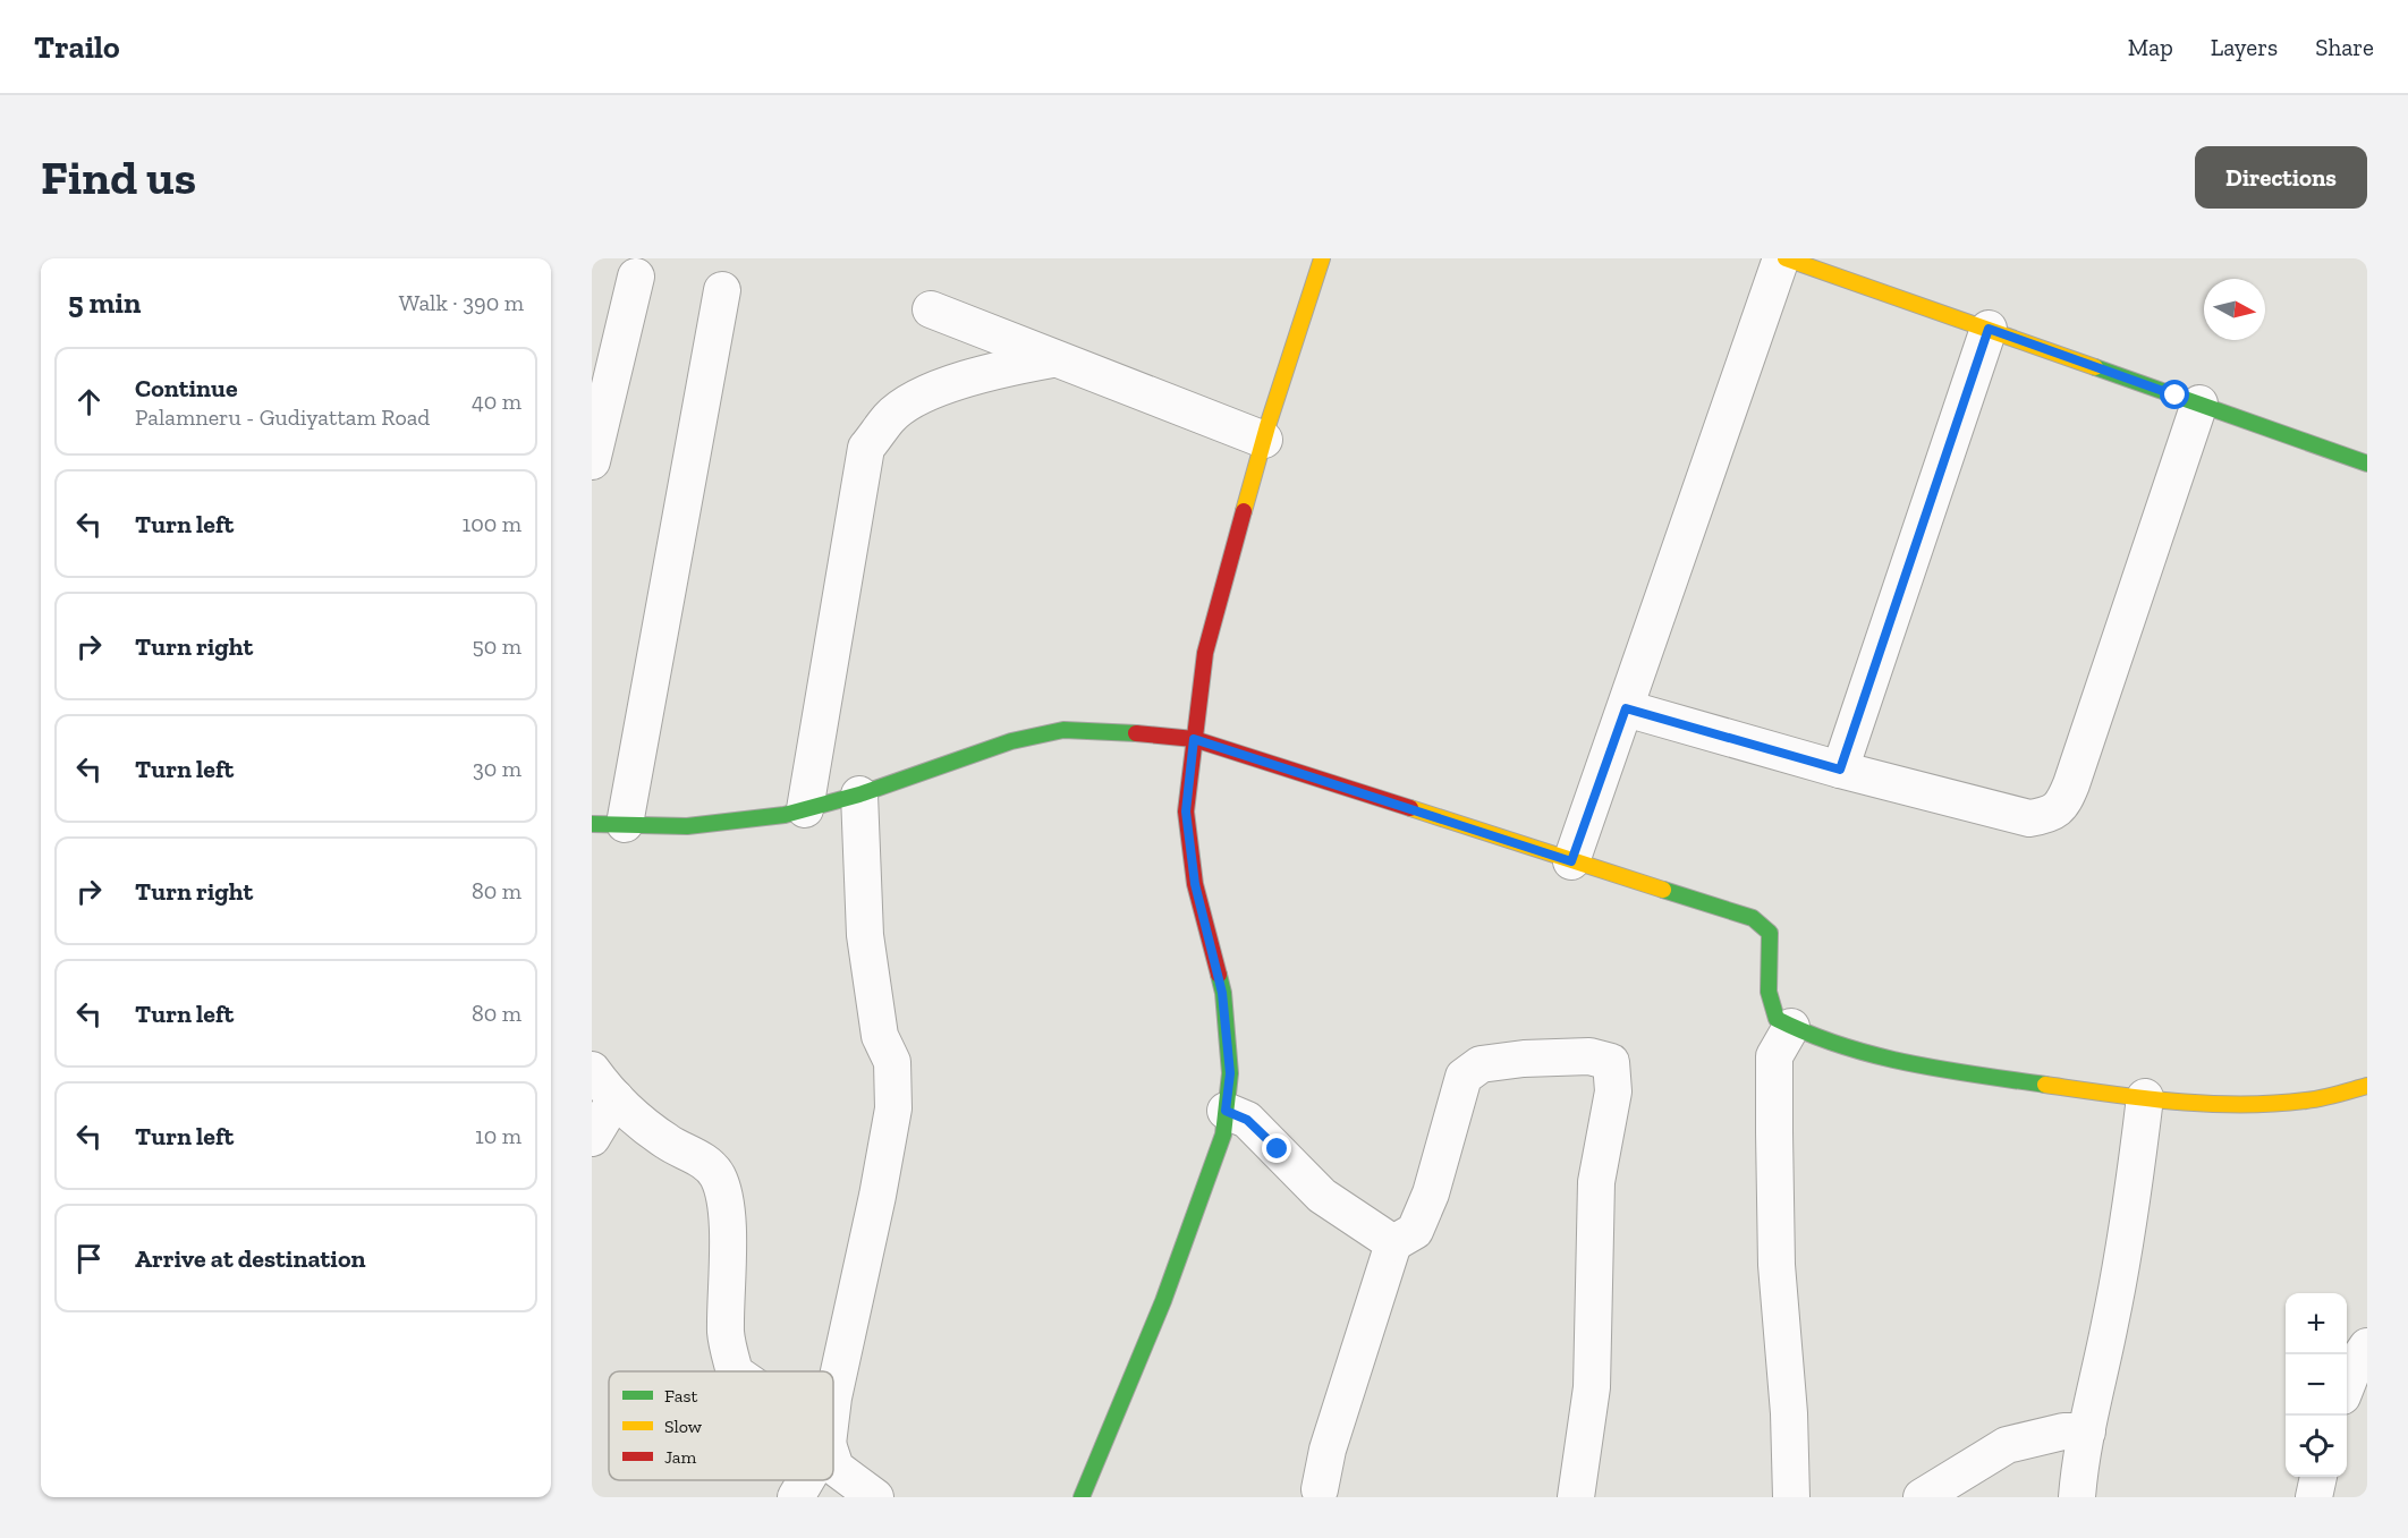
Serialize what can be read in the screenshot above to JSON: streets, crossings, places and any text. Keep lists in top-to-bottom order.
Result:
{
  "legend": ["Fast", "Slow", "Jam"],
  "north": "right",
  "page": {
    "header": "Trailo",
    "nav": ["Map", "Layers", "Share"],
    "buttons": "Directions",
    "title": "Find us",
    "heading": ["5 min", "Walk · 390 m"],
    "list": [
      ["Continue", "Palamneru - Gudiyattam Road", "40 m"],
      ["Turn left", "100 m"],
      ["Turn right", "50 m"],
      ["Turn left", "30 m"],
      ["Turn right", "80 m"],
      ["Turn left", "80 m"],
      ["Turn left", "10 m"],
      "Arrive at destination"
    ],
    "map_buttons": ["+", "−"]
  }
}
